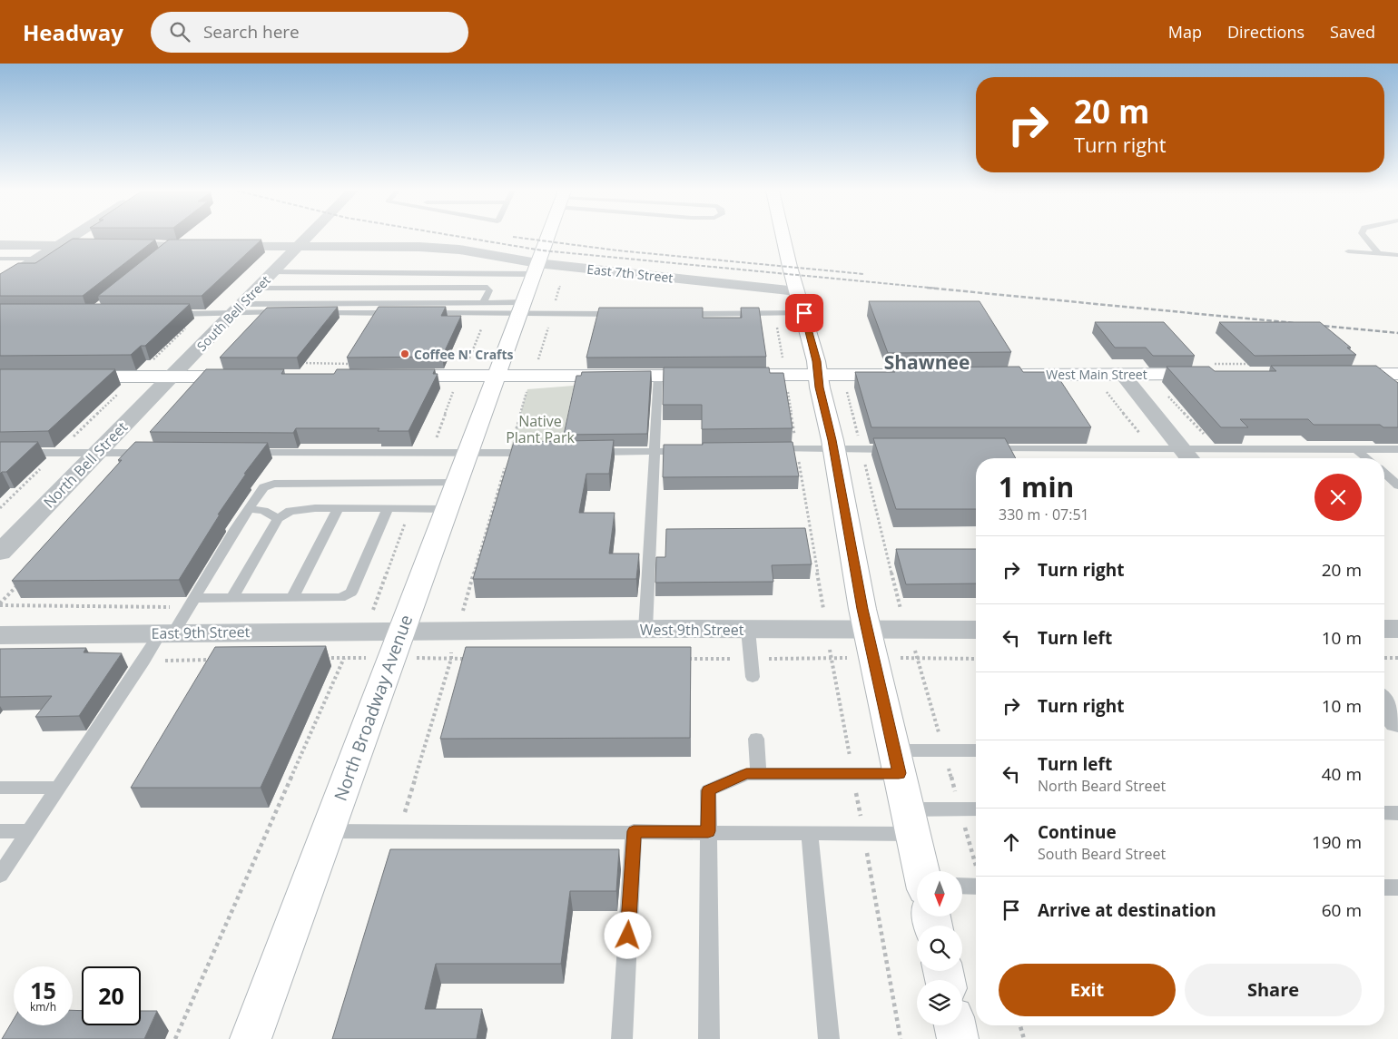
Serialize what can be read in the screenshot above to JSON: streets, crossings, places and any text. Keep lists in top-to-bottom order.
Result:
{
  "streets": {
    "street": [
      "East 7th Street",
      "South Bell Street",
      "West Main Street",
      "North Bell Street",
      "West 9th Street",
      "East 9th Street",
      "North Broadway Avenue"
    ]
  },
  "crossings": [
    ["East 7th Street", "South Bell Street"],
    ["East 7th Street", "North Broadway Avenue"],
    ["South Bell Street", "North Bell Street"],
    ["West 9th Street", "East 9th Street"],
    ["West 9th Street", "North Broadway Avenue"],
    ["East 9th Street", "North Broadway Avenue"]
  ],
  "districts": ["Shawnee"],
  "parks": ["Native Plant Park"],
  "places": ["Coffee N' Crafts"],
  "north": "bottom",
  "page": {
    "header": "Headway",
    "search": "Search here",
    "nav": ["Map", "Directions", "Saved"],
    "turn": ["20 m", "Turn right"],
    "heading": ["1 min", "330 m · 07:51"],
    "list": [
      {
        "name": "Turn right",
        "value": "20 m"
      },
      {
        "name": "Turn left",
        "value": "10 m"
      },
      {
        "name": "Turn right",
        "value": "10 m"
      },
      {
        "name": "Turn left",
        "note": "North Beard Street",
        "value": "40 m"
      },
      {
        "name": "Continue",
        "note": "South Beard Street",
        "value": "190 m"
      },
      {
        "name": "Arrive at destination",
        "value": "60 m"
      }
    ],
    "buttons": ["Exit", "Share"],
    "speed": "15 km/h",
    "limit": "20"
  }
}
